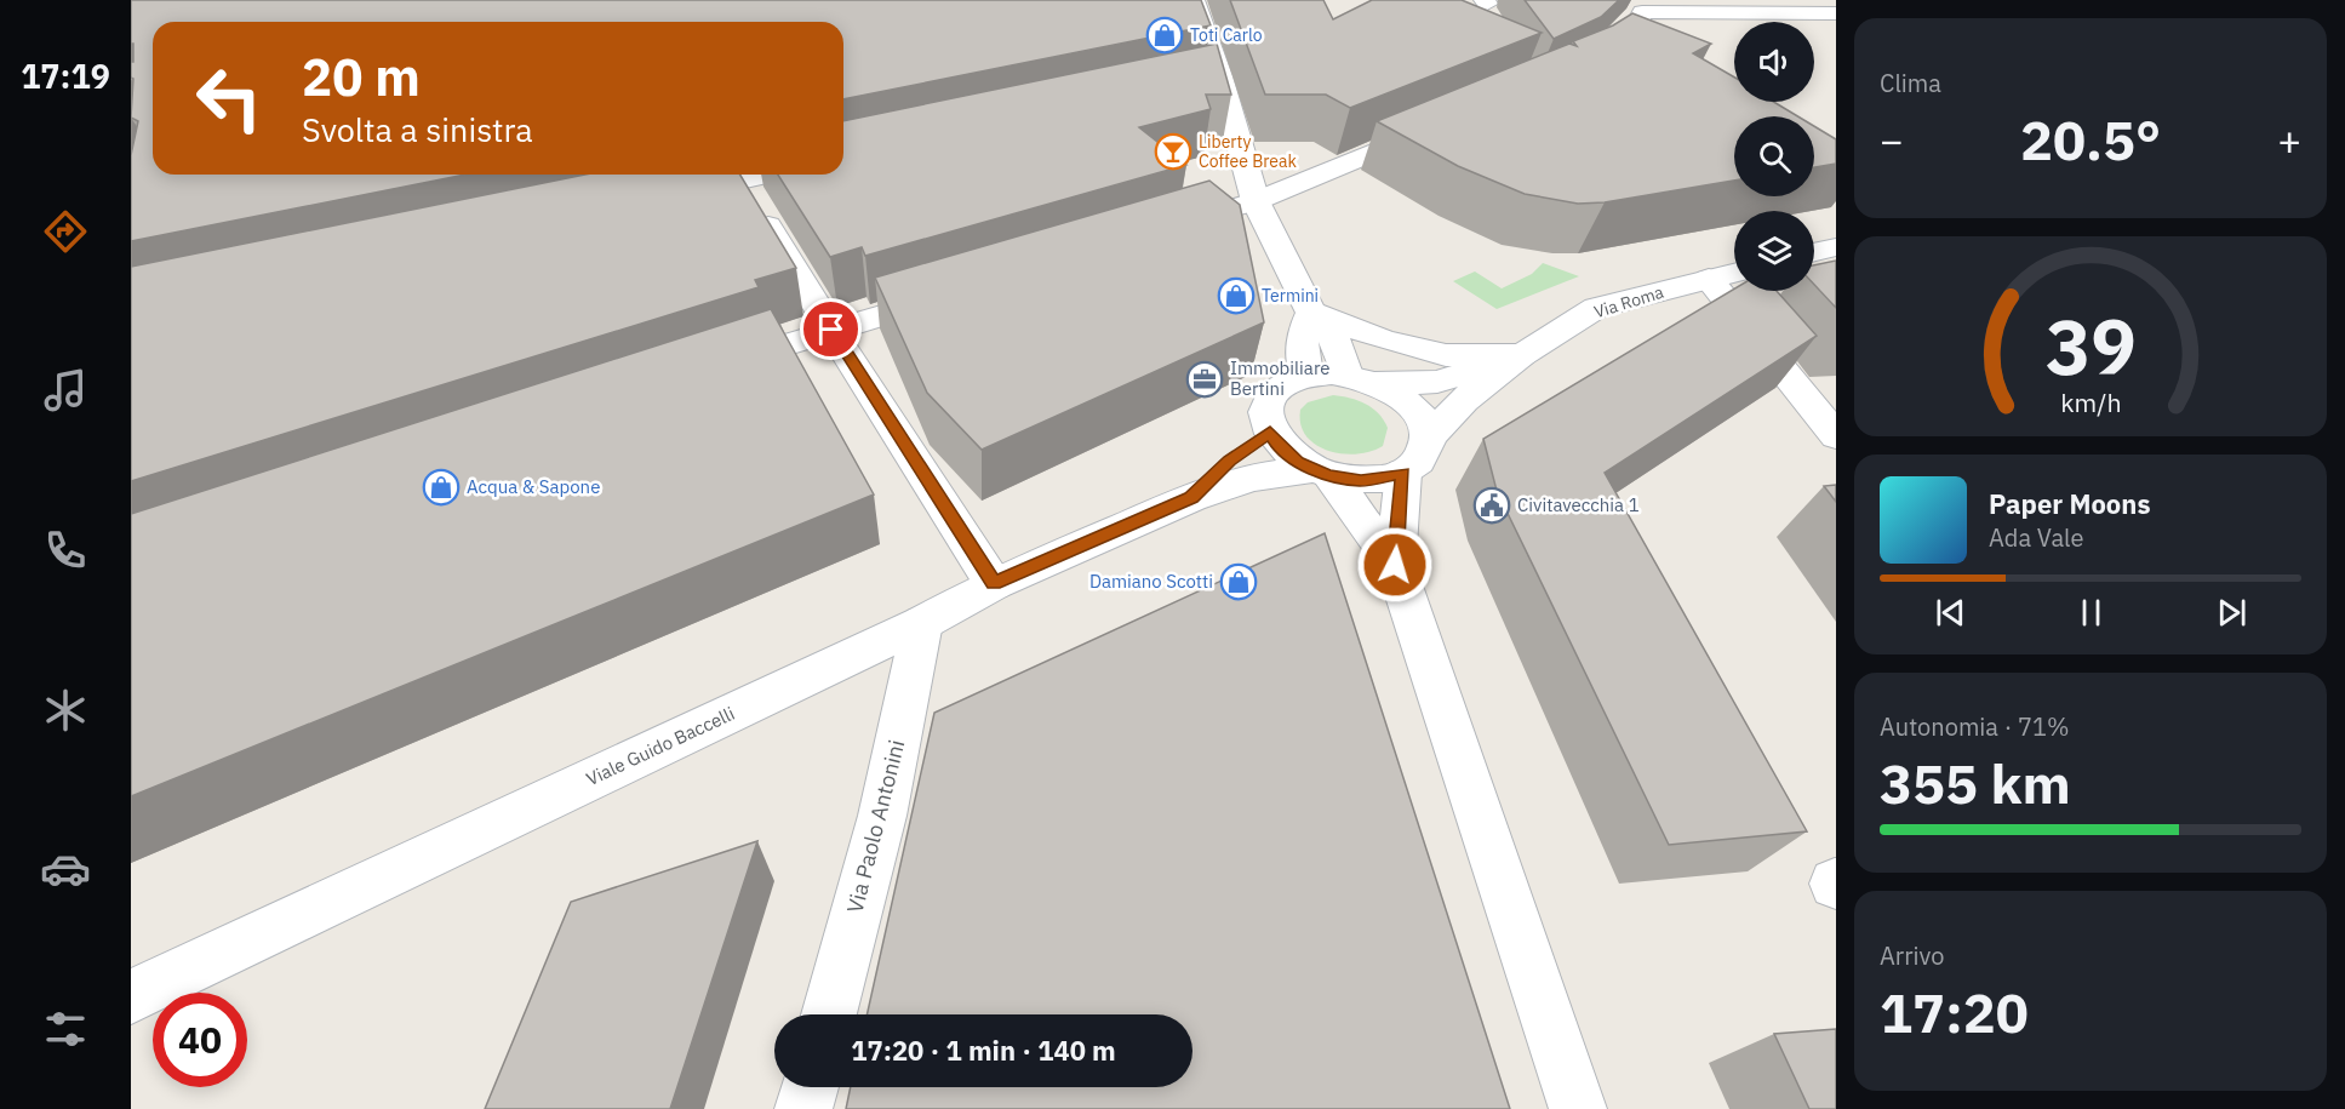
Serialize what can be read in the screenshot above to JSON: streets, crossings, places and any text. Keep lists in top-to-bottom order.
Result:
{
  "streets": {
    "street": ["Via Roma", "Viale Guido Baccelli", "Via Paolo Antonini"]
  },
  "crossings": [
    ["Viale Guido Baccelli", "Via Paolo Antonini"]
  ],
  "places": {
    "shop": [
      "Toti Carlo",
      "Termini",
      "Acqua & Sapone",
      "Damiano Scotti"
    ],
    "bar": ["Liberty Coffee Break"],
    "office": ["Immobiliare Bertini"],
    "public building": ["Civitavecchia 1"]
  },
  "page": {
    "tabs": "17:19",
    "tile": [
      "Clima",
      ["Autonomia · 71%", "355 km"],
      ["Arrivo", "17:20"]
    ],
    "turn": ["20 m", "Svolta a sinistra"],
    "heat": ["−", "20.5°", "+"],
    "song": ["Paper Moons", "Ada Vale"],
    "limit": "40",
    "trip": "17:20 · 1 min · 140 m",
    "gauge": ["39", "km/h"]
  }
}
